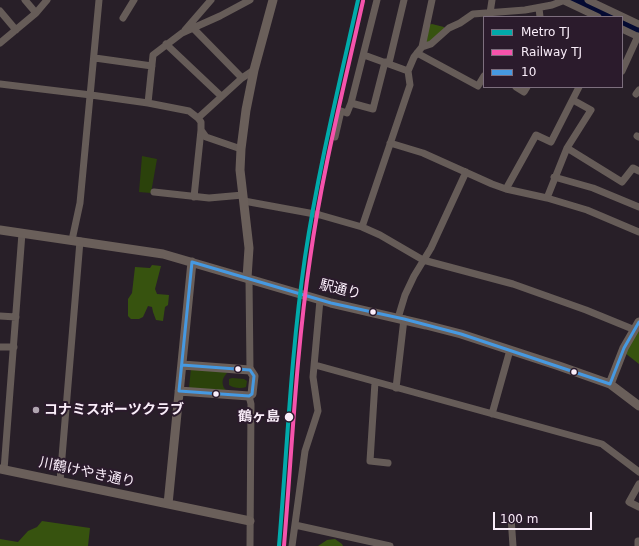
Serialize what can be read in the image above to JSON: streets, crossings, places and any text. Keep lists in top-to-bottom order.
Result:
{
  "streets": {
    "street": ["駅通り", "川鶴けやき通り"]
  },
  "places": ["コナミスポーツクラブ", "鶴ヶ島"],
  "lines": ["metro line TJ", "rail line TJ", "transit line 10"],
  "legend": ["Metro TJ", "Railway TJ", "10"],
  "scale_bar": "100 m"
}
